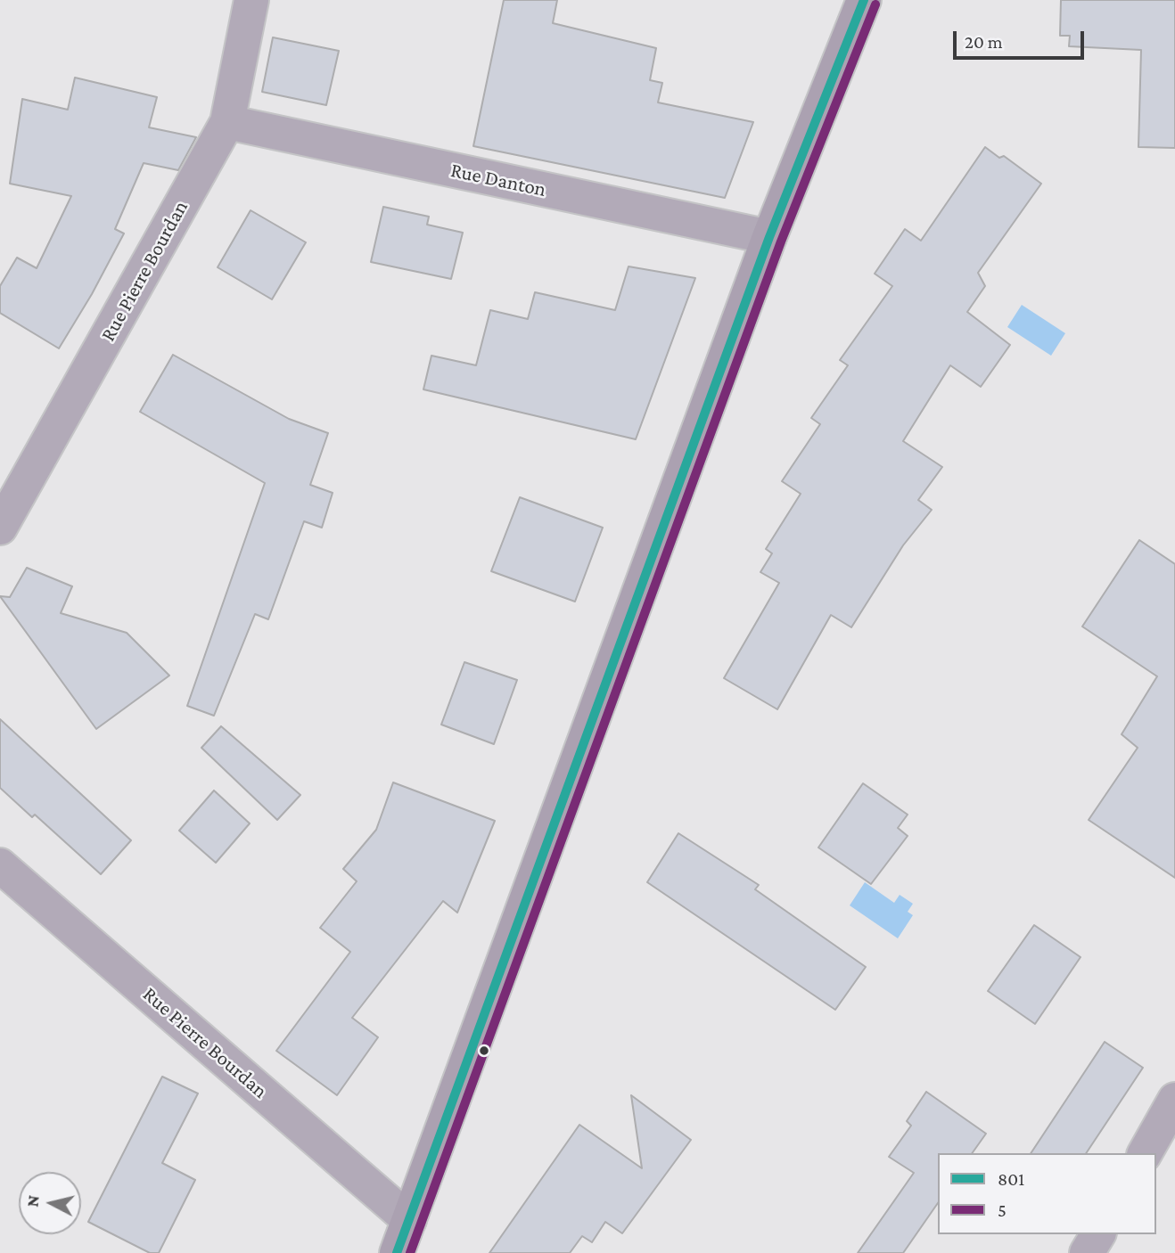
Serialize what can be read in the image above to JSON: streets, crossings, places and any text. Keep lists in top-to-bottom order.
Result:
{
  "streets": {
    "street": ["Rue Danton", "Rue Pierre Bourdan"]
  },
  "crossings": [
    ["Rue Danton", "Rue Pierre Bourdan"]
  ],
  "lines": ["transit line 801", "transit line 5"],
  "legend": ["801", "5"],
  "scale_bar": "20 m",
  "north": "left"
}
